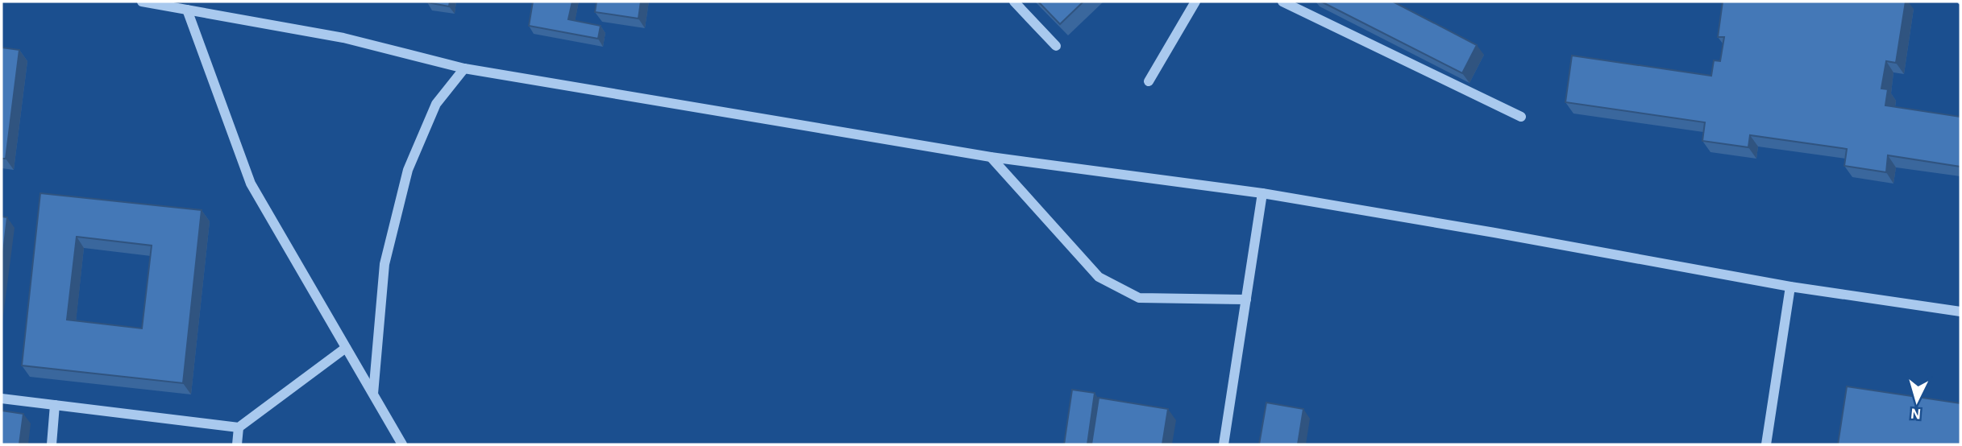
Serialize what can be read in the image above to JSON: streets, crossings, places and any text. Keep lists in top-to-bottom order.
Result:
{
  "north": "bottom"
}
